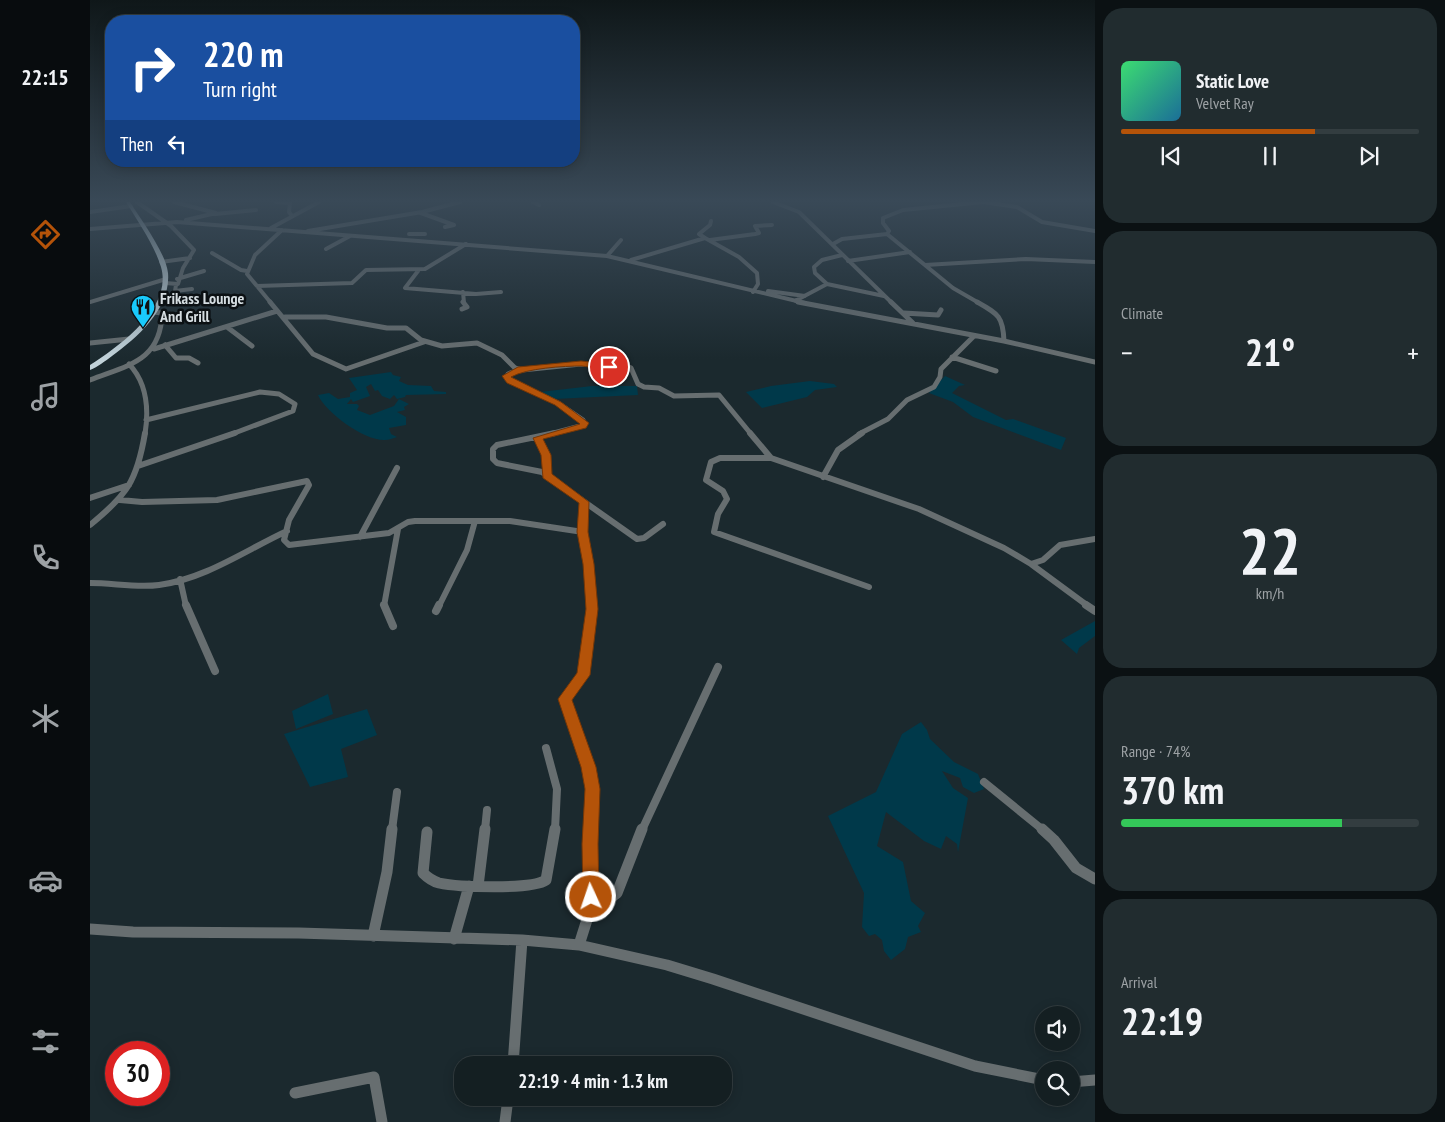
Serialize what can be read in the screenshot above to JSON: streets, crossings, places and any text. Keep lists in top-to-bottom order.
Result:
{
  "places": {
    "restaurant": ["Frikass Lounge And Grill"]
  },
  "page": {
    "tabs": "22:15",
    "turn": ["220 m", "Turn right"],
    "song": ["Static Love", "Velvet Ray"],
    "then": "Then",
    "tile": [
      "Climate",
      ["22", "km/h"],
      ["Range · 74%", "370 km"],
      ["Arrival", "22:19"]
    ],
    "heat": ["−", "21°", "+"],
    "limit": "30",
    "trip": "22:19 · 4 min · 1.3 km"
  }
}
